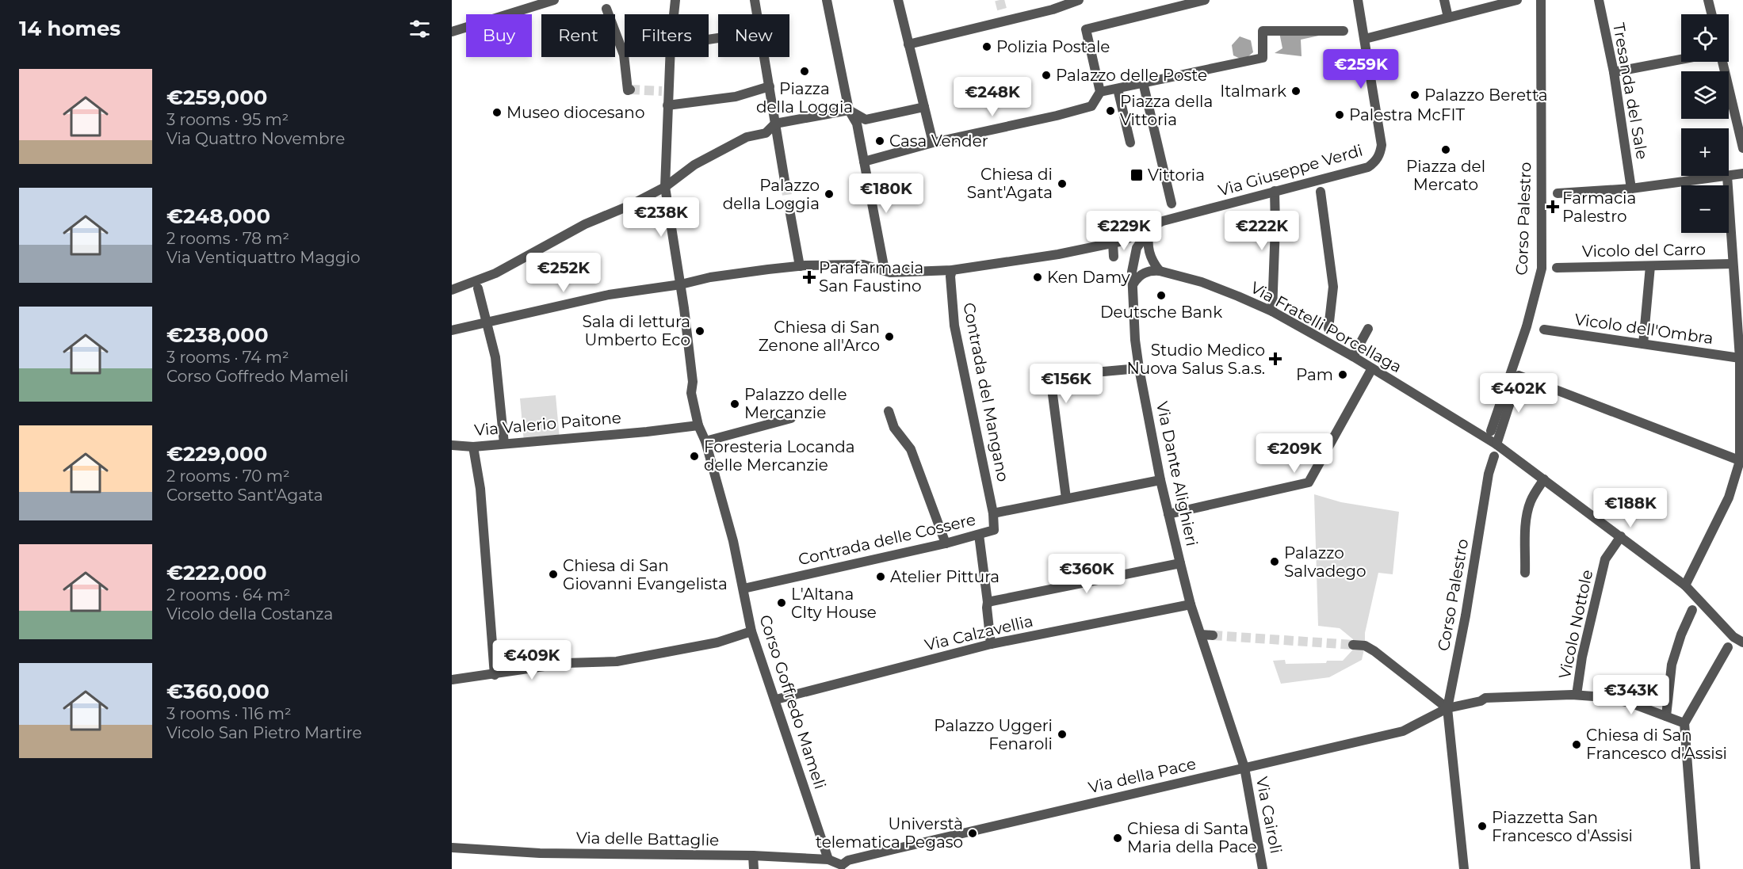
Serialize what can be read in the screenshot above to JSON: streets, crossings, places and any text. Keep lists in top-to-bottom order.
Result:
{
  "streets": {
    "street": [
      "Tresanda del Sale",
      "Via Giuseppe Verdi",
      "Corso Palestro",
      "Vicolo del Carro",
      "Via Fratelli Porcellaga",
      "Vicolo dell'Ombra",
      "Contrada del Mangano",
      "Via Valerio Paitone",
      "Via Dante Alighieri",
      "Contrada delle Cossere",
      "Vicolo Nottole",
      "Via Calzavellia",
      "Corso Goffredo Mameli",
      "Via della Pace",
      "Via Cairoli",
      "Via delle Battaglie"
    ]
  },
  "crossings": [
    ["Via Giuseppe Verdi", "Contrada del Mangano"],
    ["Via Giuseppe Verdi", "Via Dante Alighieri"],
    ["Via Giuseppe Verdi", "Corso Goffredo Mameli"],
    ["Corso Palestro", "Via della Pace"],
    ["Via Fratelli Porcellaga", "Vicolo Nottole"],
    ["Contrada del Mangano", "Contrada delle Cossere"],
    ["Via Valerio Paitone", "Corso Goffredo Mameli"],
    ["Via Dante Alighieri", "Contrada delle Cossere"],
    ["Via Dante Alighieri", "Via Calzavellia"],
    ["Via Dante Alighieri", "Via della Pace"],
    ["Via Dante Alighieri", "Via Cairoli"],
    ["Contrada delle Cossere", "Corso Goffredo Mameli"],
    ["Vicolo Nottole", "Via della Pace"],
    ["Via Calzavellia", "Corso Goffredo Mameli"],
    ["Corso Goffredo Mameli", "Via delle Battaglie"],
    ["Via della Pace", "Via Cairoli"],
    ["Via della Pace", "Via delle Battaglie"]
  ],
  "places": {
    "other": [
      "Polizia Postale",
      "Piazza della Loggia",
      "Palazzo delle Poste",
      "Italmark",
      "Palazzo Beretta",
      "Piazza della Vittoria",
      "Museo diocesano",
      "Palestra McFIT",
      "Casa Vender",
      "Piazza del Mercato",
      "Chiesa di Sant'Agata",
      "Palazzo della Loggia",
      "Ken Damy",
      "Deutsche Bank",
      "Sala di lettura Umberto Eco",
      "Chiesa di San Zenone all'Arco",
      "Pam",
      "Palazzo delle Mercanzie",
      "Foresteria Locanda delle Mercanzie",
      "Palazzo Salvadego",
      "Chiesa di San Giovanni Evangelista",
      "Atelier Pittura",
      "L'Altana CIty House",
      "Palazzo Uggeri Fenaroli",
      "Chiesa di San Francesco d'Assisi",
      "Piazzetta San Francesco d'Assisi",
      "Universtà telematica Pegaso",
      "Chiesa di Santa Maria della Pace"
    ],
    "transit": ["Vittoria"],
    "health": ["Farmacia Palestro", "Parafarmacia San Faustino", "Studio Medico Nuova Salus S.a.s."]
  },
  "page": {
    "heading": "14 homes",
    "map_buttons": ["+", "−"],
    "chip": [
      "Buy",
      "Rent",
      "Filters",
      "New"
    ],
    "price": [
      "€259K",
      "€248K",
      "€180K",
      "€238K",
      "€229K",
      "€222K",
      "€252K",
      "€156K",
      "€402K",
      "€209K",
      "€188K",
      "€360K",
      "€409K",
      "€343K"
    ],
    "list": [
      {
        "name": "€259,000",
        "note": "3 rooms · 95 m² · Via Quattro Novembre"
      },
      {
        "name": "€248,000",
        "note": "2 rooms · 78 m² · Via Ventiquattro Maggio"
      },
      {
        "name": "€238,000",
        "note": "3 rooms · 74 m² · Corso Goffredo Mameli"
      },
      {
        "name": "€229,000",
        "note": "2 rooms · 70 m² · Corsetto Sant'Agata"
      },
      {
        "name": "€222,000",
        "note": "2 rooms · 64 m² · Vicolo della Costanza"
      },
      {
        "name": "€360,000",
        "note": "3 rooms · 116 m² · Vicolo San Pietro Martire"
      }
    ]
  }
}
